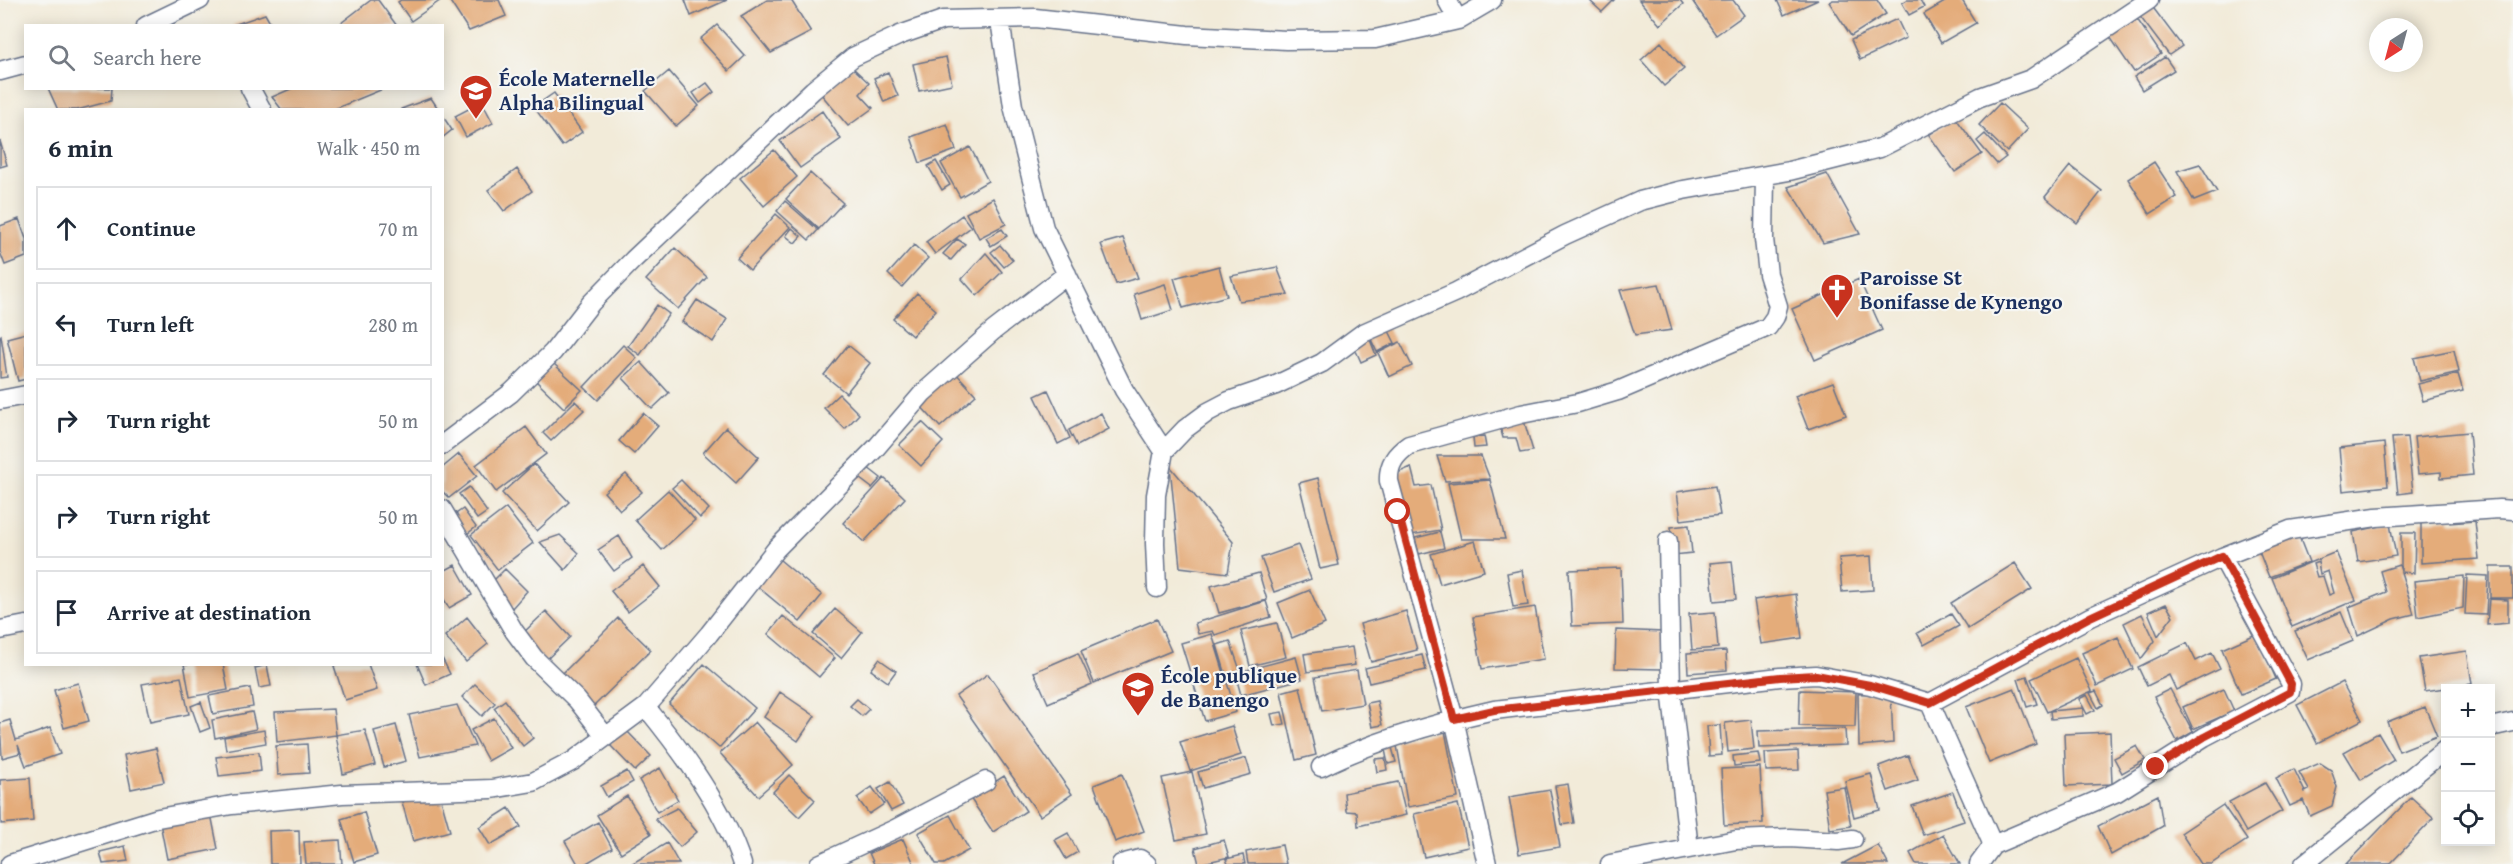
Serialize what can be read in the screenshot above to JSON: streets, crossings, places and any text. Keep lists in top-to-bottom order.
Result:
{
  "places": {
    "school or university": ["École Maternelle Alpha Bilingual", "École publique de Banengo"],
    "church": ["Paroisse St Bonifasse de Kynengo"]
  },
  "north": "bottom left",
  "page": {
    "search": "Search here",
    "heading": ["6 min", "Walk · 450 m"],
    "list": [
      ["Continue", "70 m"],
      ["Turn left", "280 m"],
      ["Turn right", "50 m"],
      ["Turn right", "50 m"],
      "Arrive at destination"
    ],
    "map_buttons": ["+", "−"]
  }
}
